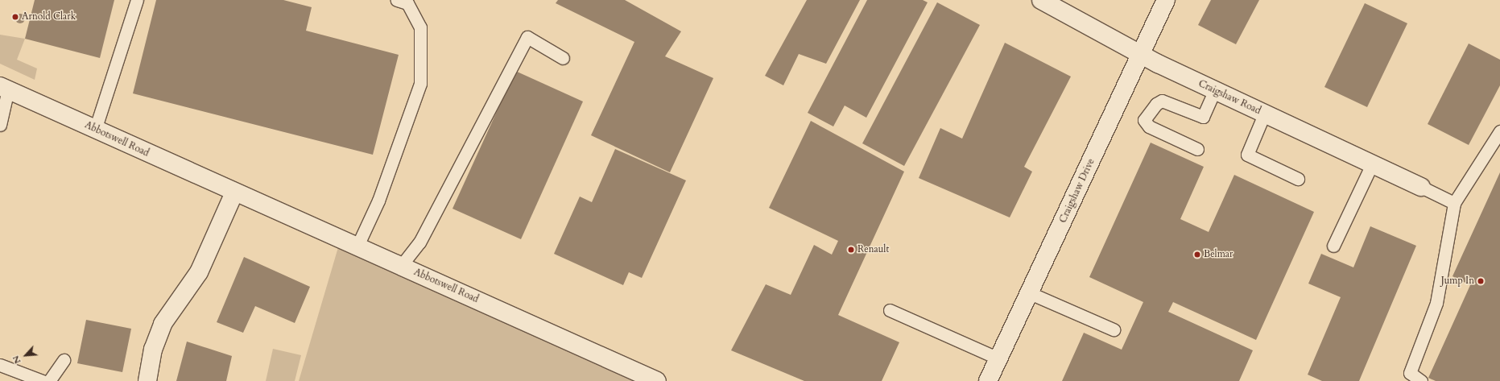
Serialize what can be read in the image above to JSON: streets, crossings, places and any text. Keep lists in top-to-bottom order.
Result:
{
  "streets": {
    "street": ["Craigshaw Road", "Abbotswell Road", "Craigshaw Drive"]
  },
  "crossings": [
    ["Craigshaw Road", "Craigshaw Drive"]
  ],
  "places": [
    "Arnold Clark",
    "Renault",
    "Belmar",
    "Jump In"
  ],
  "north": "bottom left"
}
